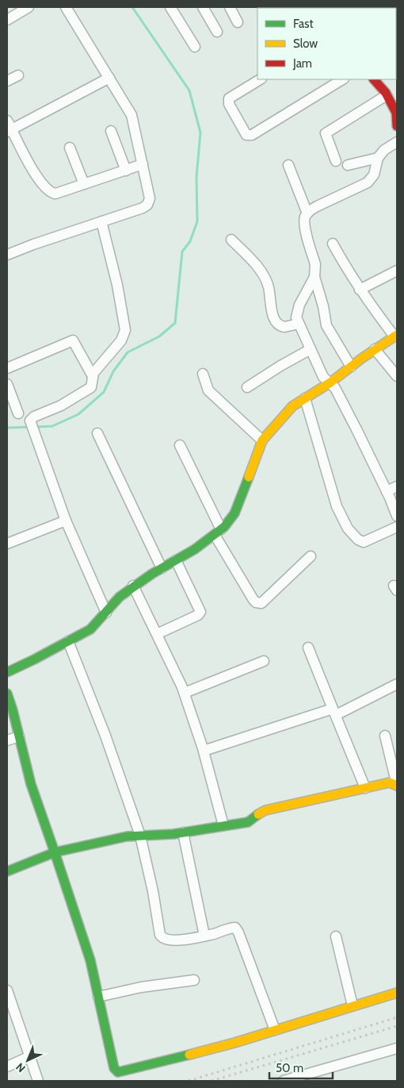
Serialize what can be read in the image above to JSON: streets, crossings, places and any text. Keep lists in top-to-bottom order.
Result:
{
  "legend": ["Fast", "Slow", "Jam"],
  "scale_bar": "50 m",
  "north": "bottom left"
}
